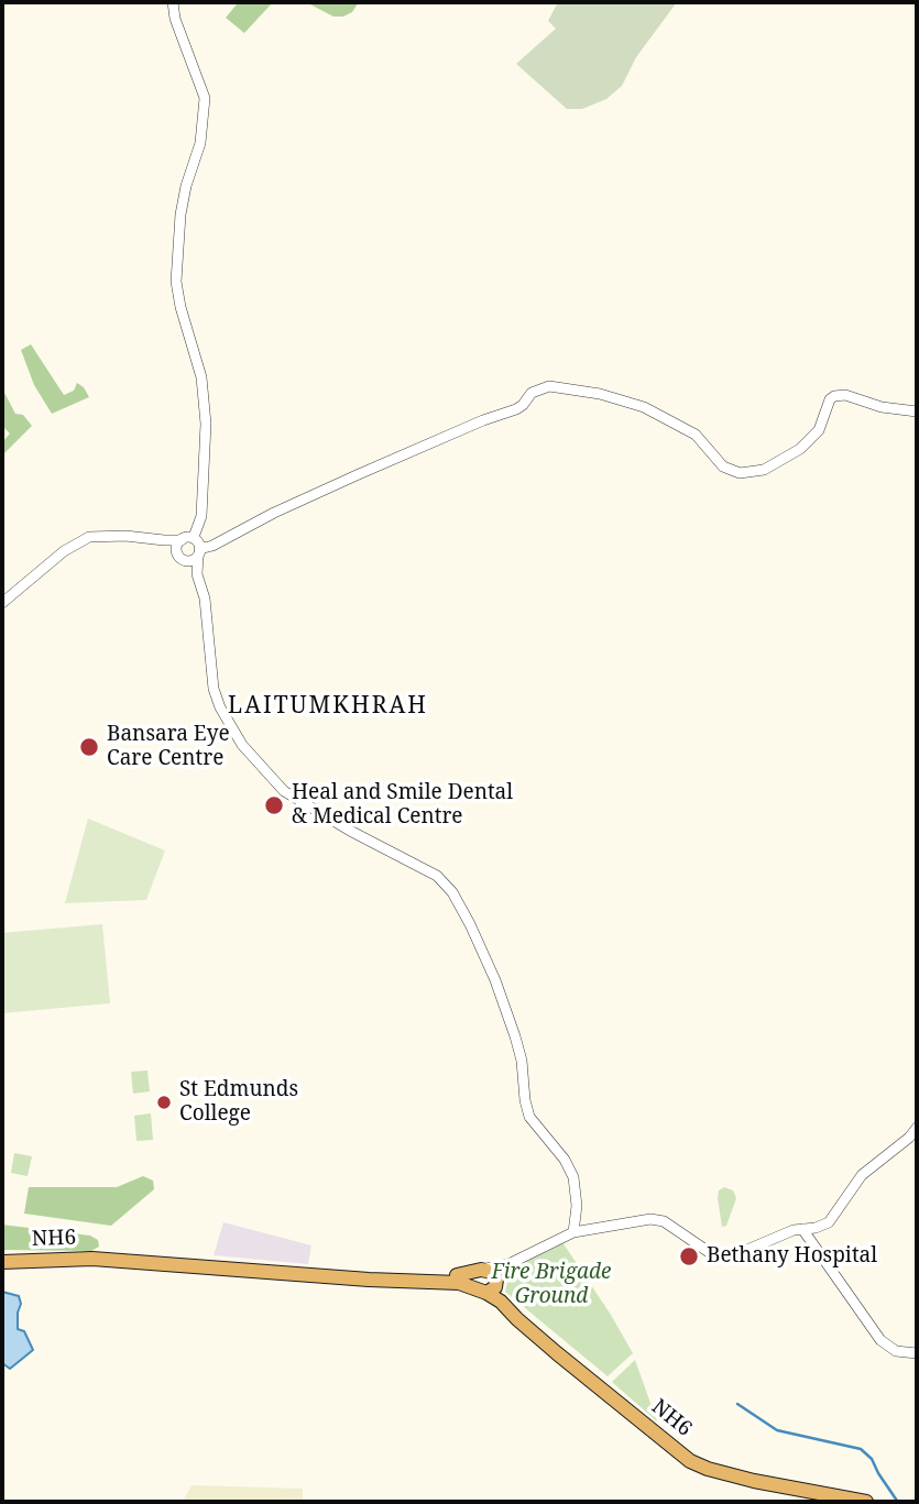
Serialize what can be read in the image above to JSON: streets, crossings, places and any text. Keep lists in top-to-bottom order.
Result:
{
  "streets": {
    "highway": ["NH6"]
  },
  "districts": ["LAITUMKHRAH"],
  "parks": ["Fire Brigade Ground"],
  "places": [
    "Bansara Eye Care Centre",
    "Heal and Smile Dental & Medical Centre",
    "St Edmunds College",
    "Bethany Hospital"
  ]
}
